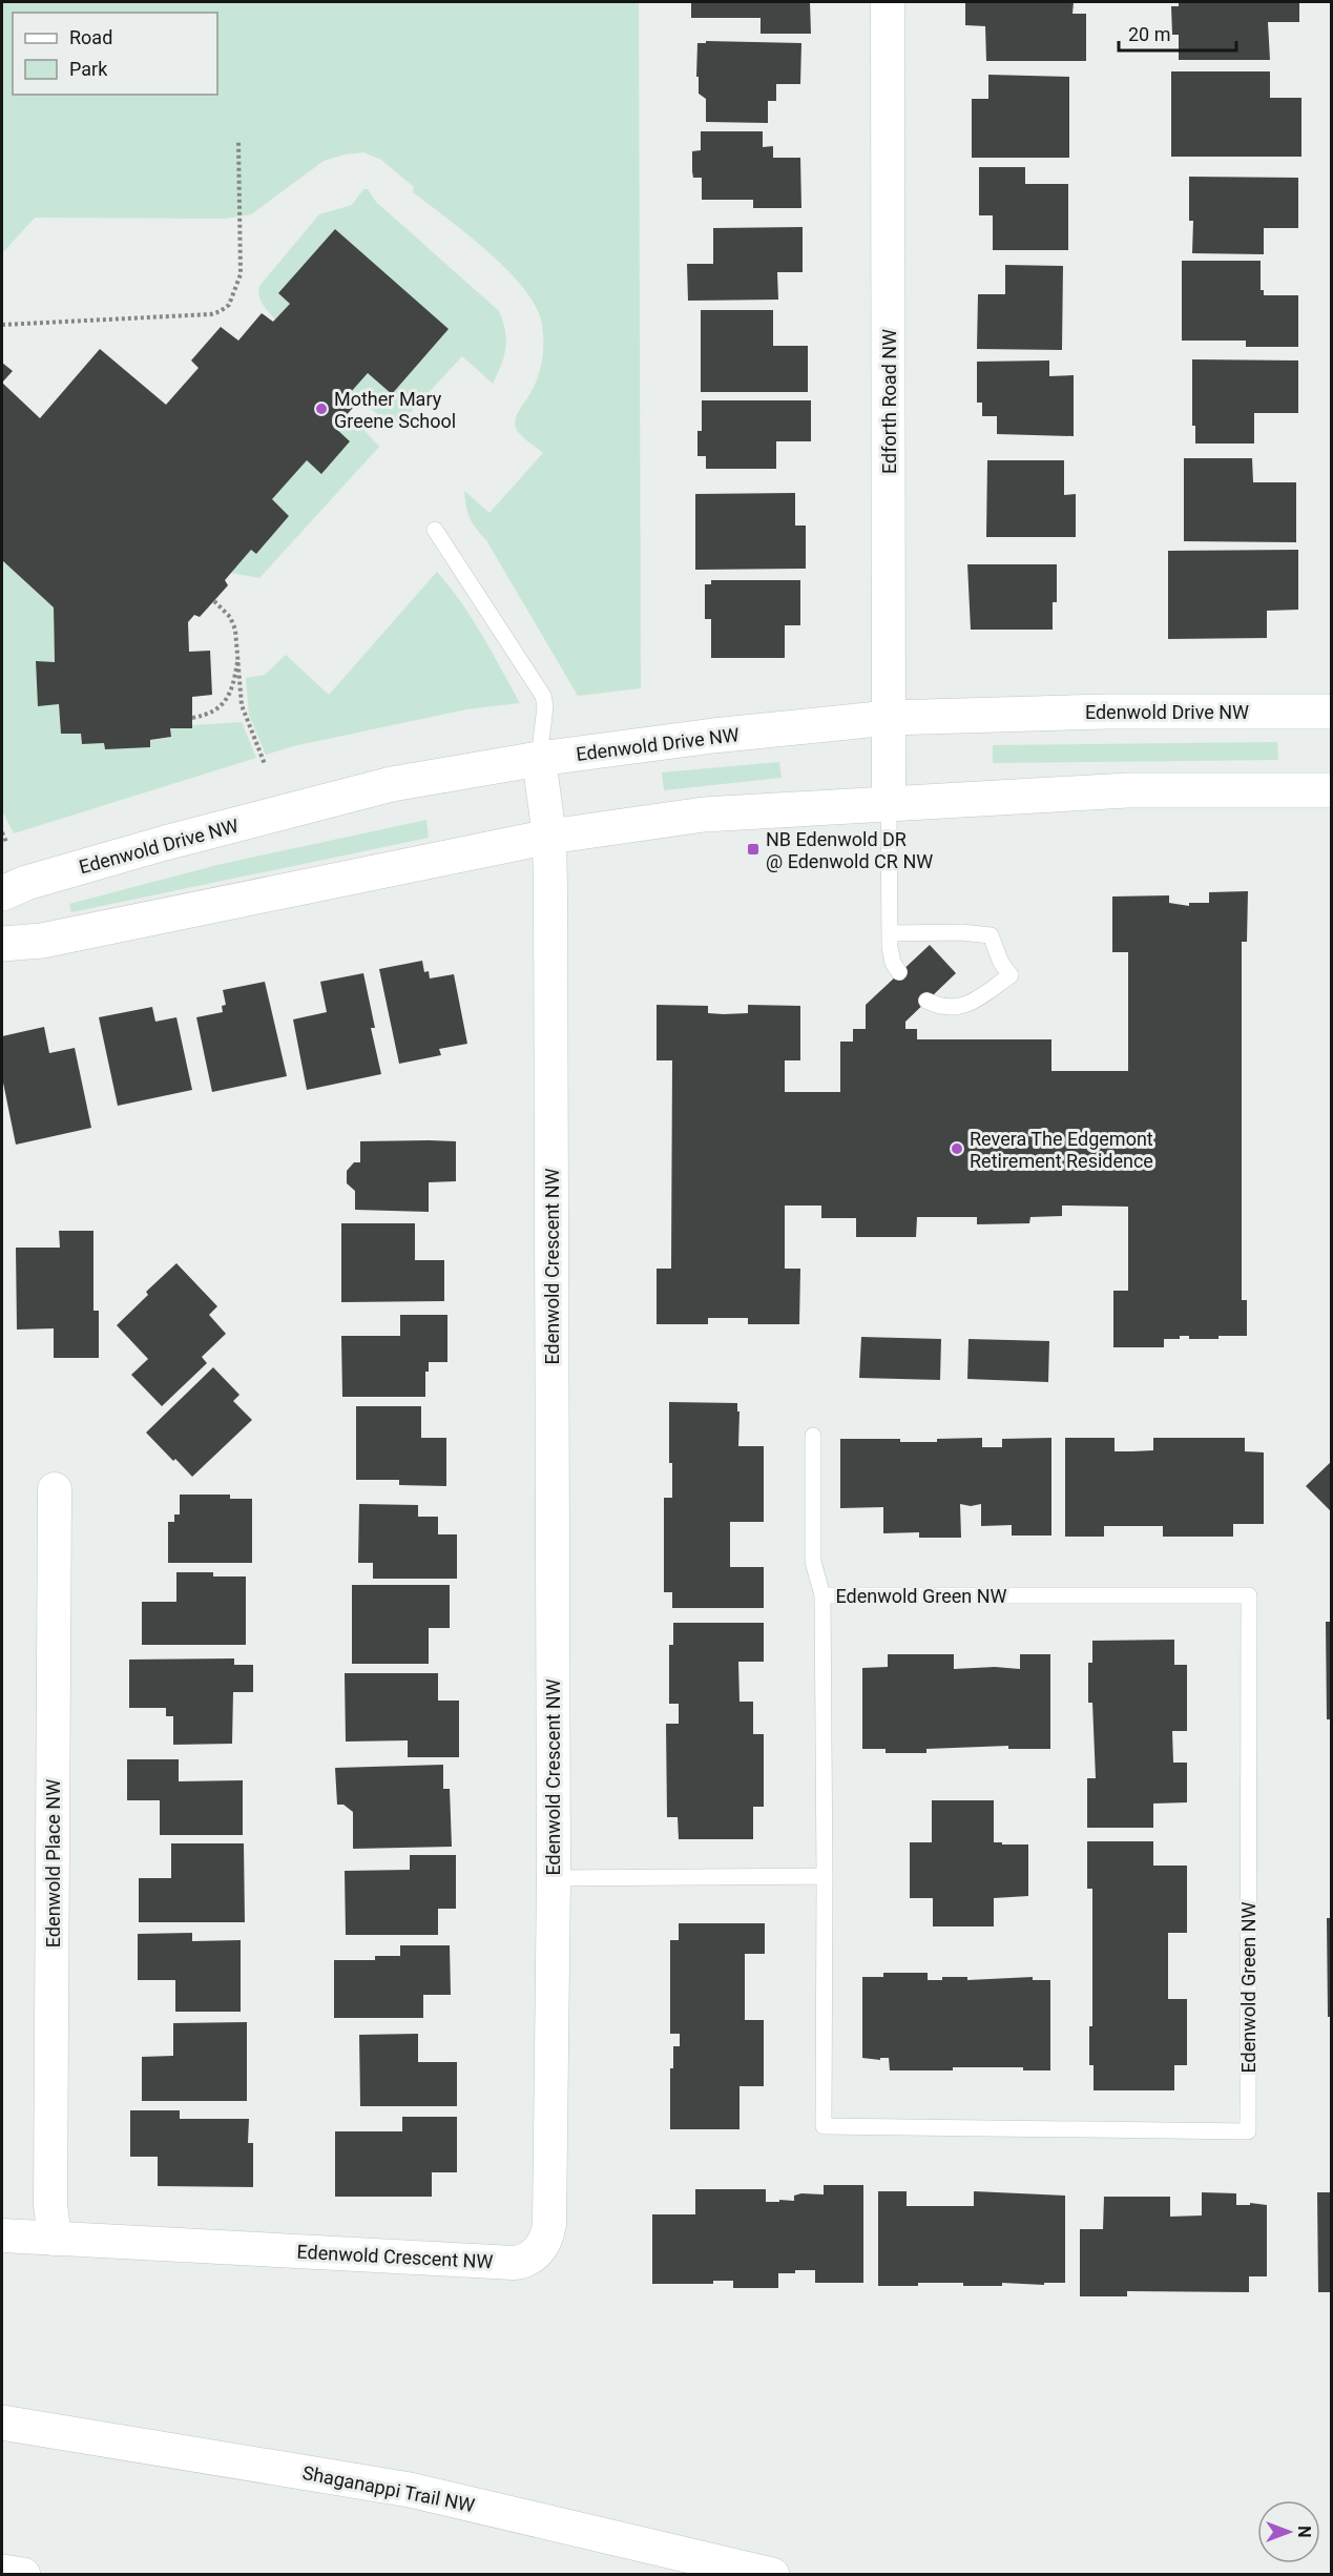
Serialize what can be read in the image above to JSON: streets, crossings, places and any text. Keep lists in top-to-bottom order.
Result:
{
  "streets": {
    "street": [
      "Edforth Road NW",
      "Edenwold Drive NW",
      "Edenwold Crescent NW",
      "Edenwold Place NW",
      "Shaganappi Trail NW"
    ],
    "lane": ["Edenwold Green NW"]
  },
  "crossings": [
    ["Edforth Road NW", "Edenwold Drive NW"],
    ["Edenwold Drive NW", "Edenwold Crescent NW"],
    ["Edenwold Crescent NW", "Edenwold Place NW"]
  ],
  "places": {
    "other": ["Mother Mary Greene School", "Revera The Edgemont Retirement Residence"],
    "transit": ["NB Edenwold DR @ Edenwold CR NW"]
  },
  "legend": ["Road", "Park"],
  "scale_bar": "20 m",
  "north": "right"
}
